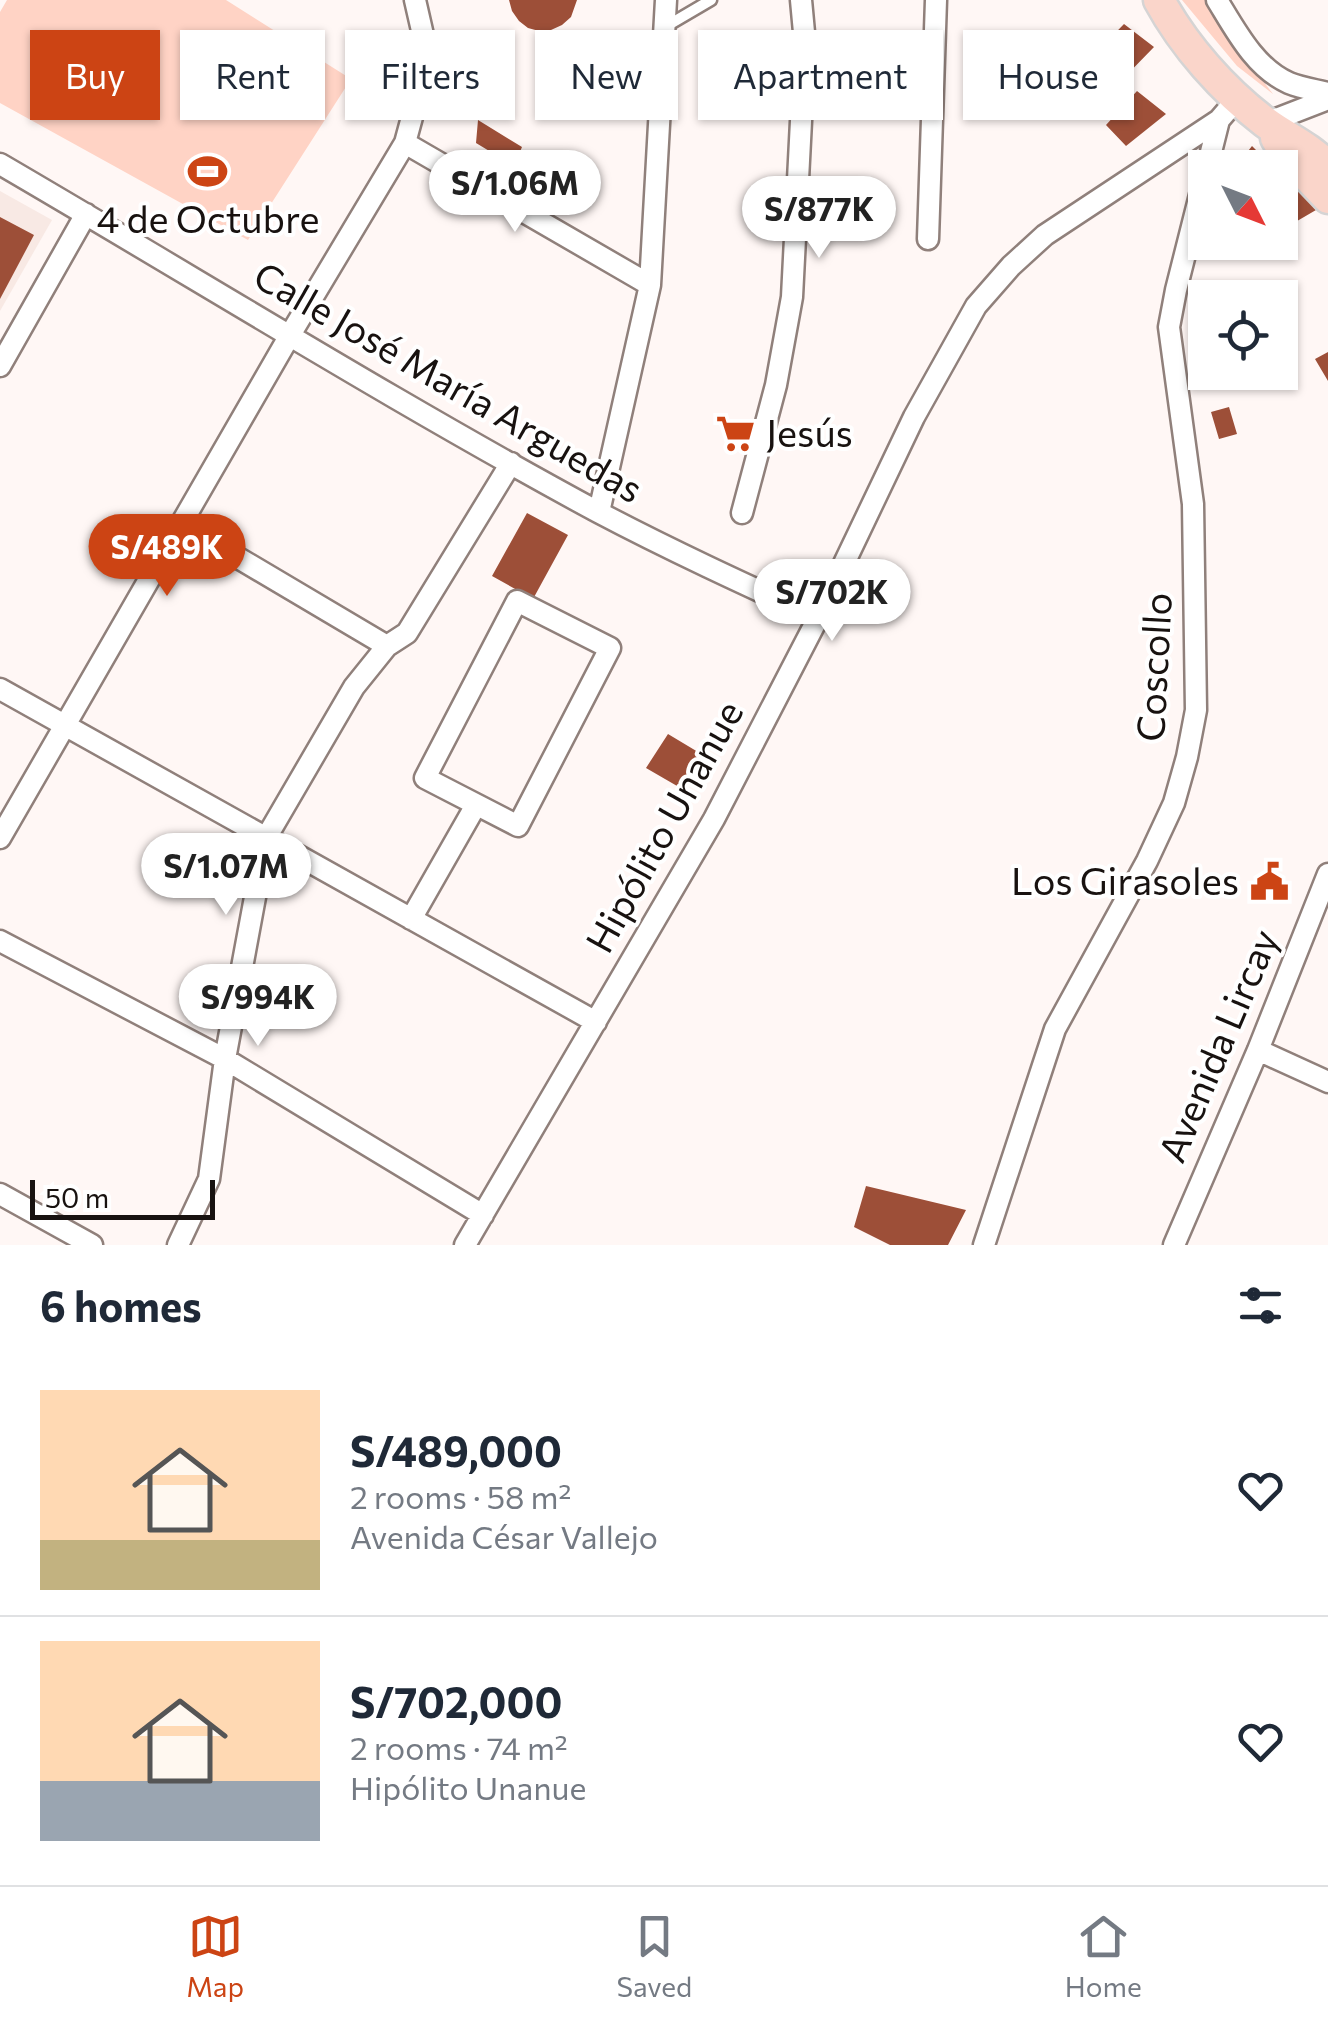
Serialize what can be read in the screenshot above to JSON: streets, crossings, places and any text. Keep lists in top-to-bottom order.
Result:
{
  "streets": {
    "street": [
      "Calle José María Arguedas",
      "Coscollo",
      "Hipólito Unanue",
      "Avenida Lircay"
    ]
  },
  "crossings": [
    ["Calle José María Arguedas", "Hipólito Unanue"],
    ["Coscollo", "Hipólito Unanue"]
  ],
  "places": {
    "sports": ["4 de Octubre"],
    "supermarket": ["Jesús"],
    "public building": ["Los Girasoles"]
  },
  "scale_bar": "50 m",
  "north": "bottom right",
  "page": {
    "chip": [
      "Buy",
      "Rent",
      "Filters",
      "New",
      "Apartment",
      "House"
    ],
    "price": [
      "S/1.06M",
      "S/877K",
      "S/489K",
      "S/702K",
      "S/1.07M",
      "S/994K"
    ],
    "scale": "50 m",
    "heading": "6 homes",
    "list": [
      {
        "name": "S/489,000",
        "note": "2 rooms · 58 m² · Avenida César Vallejo"
      },
      {
        "name": "S/702,000",
        "note": "2 rooms · 74 m² · Hipólito Unanue"
      }
    ],
    "tabs": ["Map", "Saved", "Home"]
  }
}
